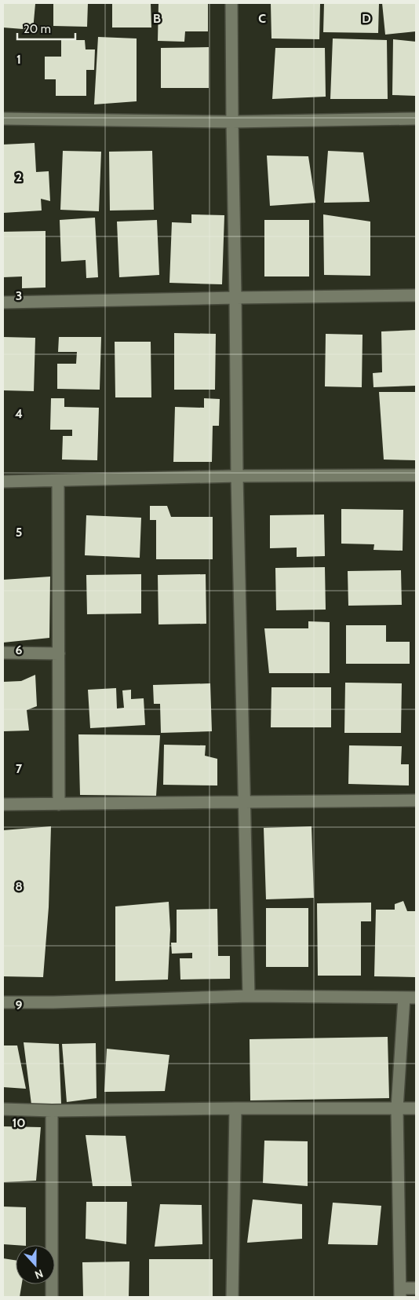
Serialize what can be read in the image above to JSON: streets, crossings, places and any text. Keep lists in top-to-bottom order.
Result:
{
  "scale_bar": "20 m",
  "north": "bottom",
  "grid": {
    "columns": ["B", "C", "D"],
    "rows": [
      "1",
      "2",
      "3",
      "4",
      "5",
      "6",
      "7",
      "8",
      "9",
      "10"
    ]
  }
}
